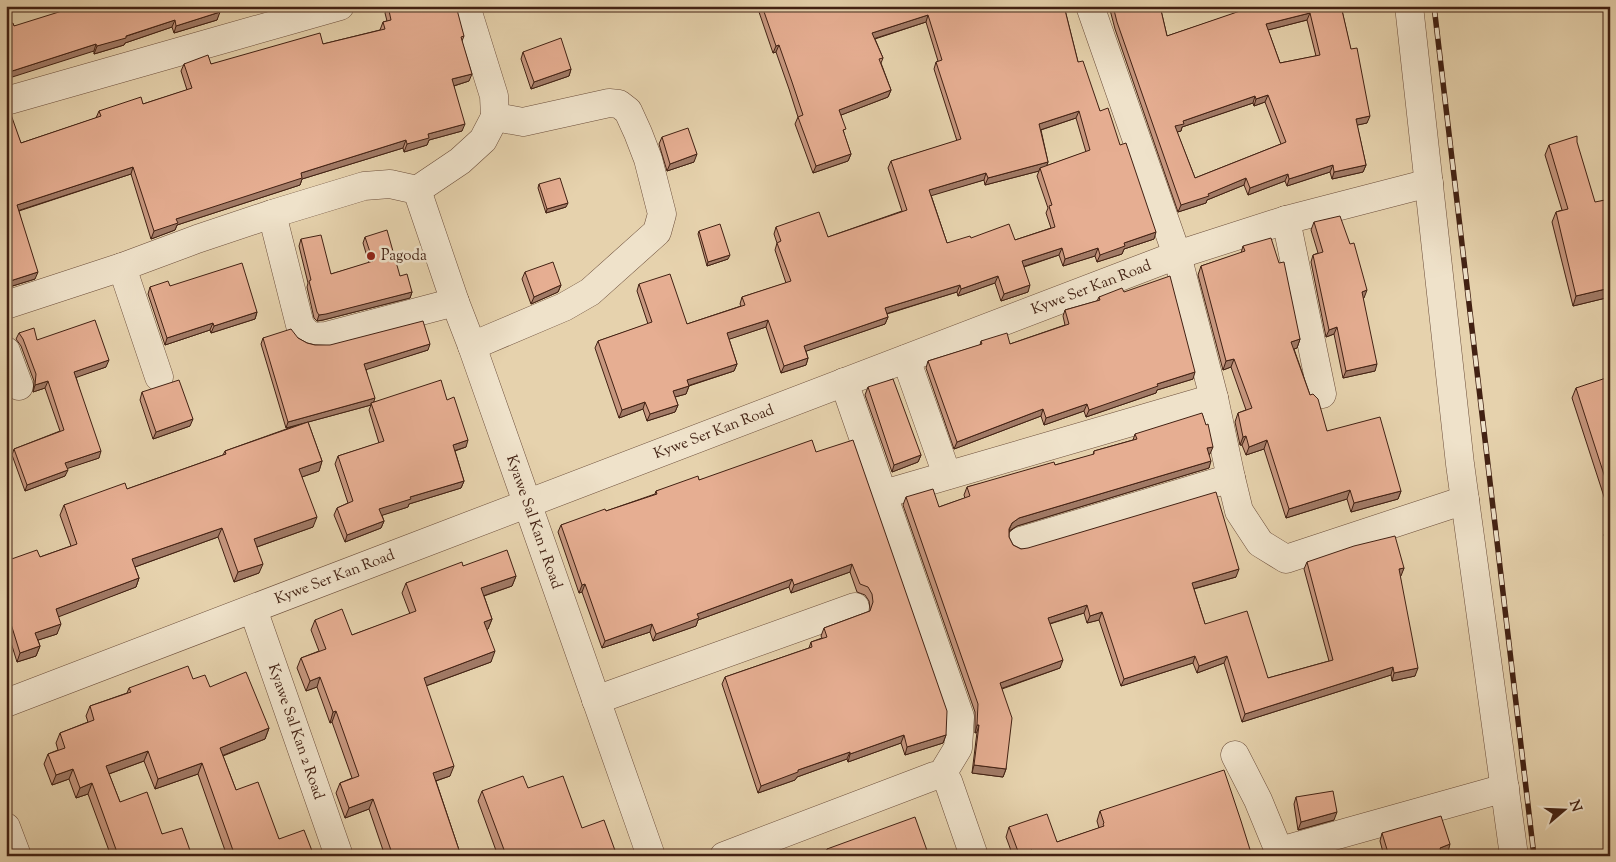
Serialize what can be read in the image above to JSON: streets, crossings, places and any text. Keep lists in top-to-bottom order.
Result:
{
  "streets": {
    "street": ["Kywe Ser Kan Road", "Kyawe Sal Kan 1 Road", "Kyawe Sal Kan 2 Road"]
  },
  "crossings": [
    ["Kywe Ser Kan Road", "Kyawe Sal Kan 1 Road"],
    ["Kywe Ser Kan Road", "Kyawe Sal Kan 2 Road"]
  ],
  "places": ["Pagoda"],
  "north": "right"
}
